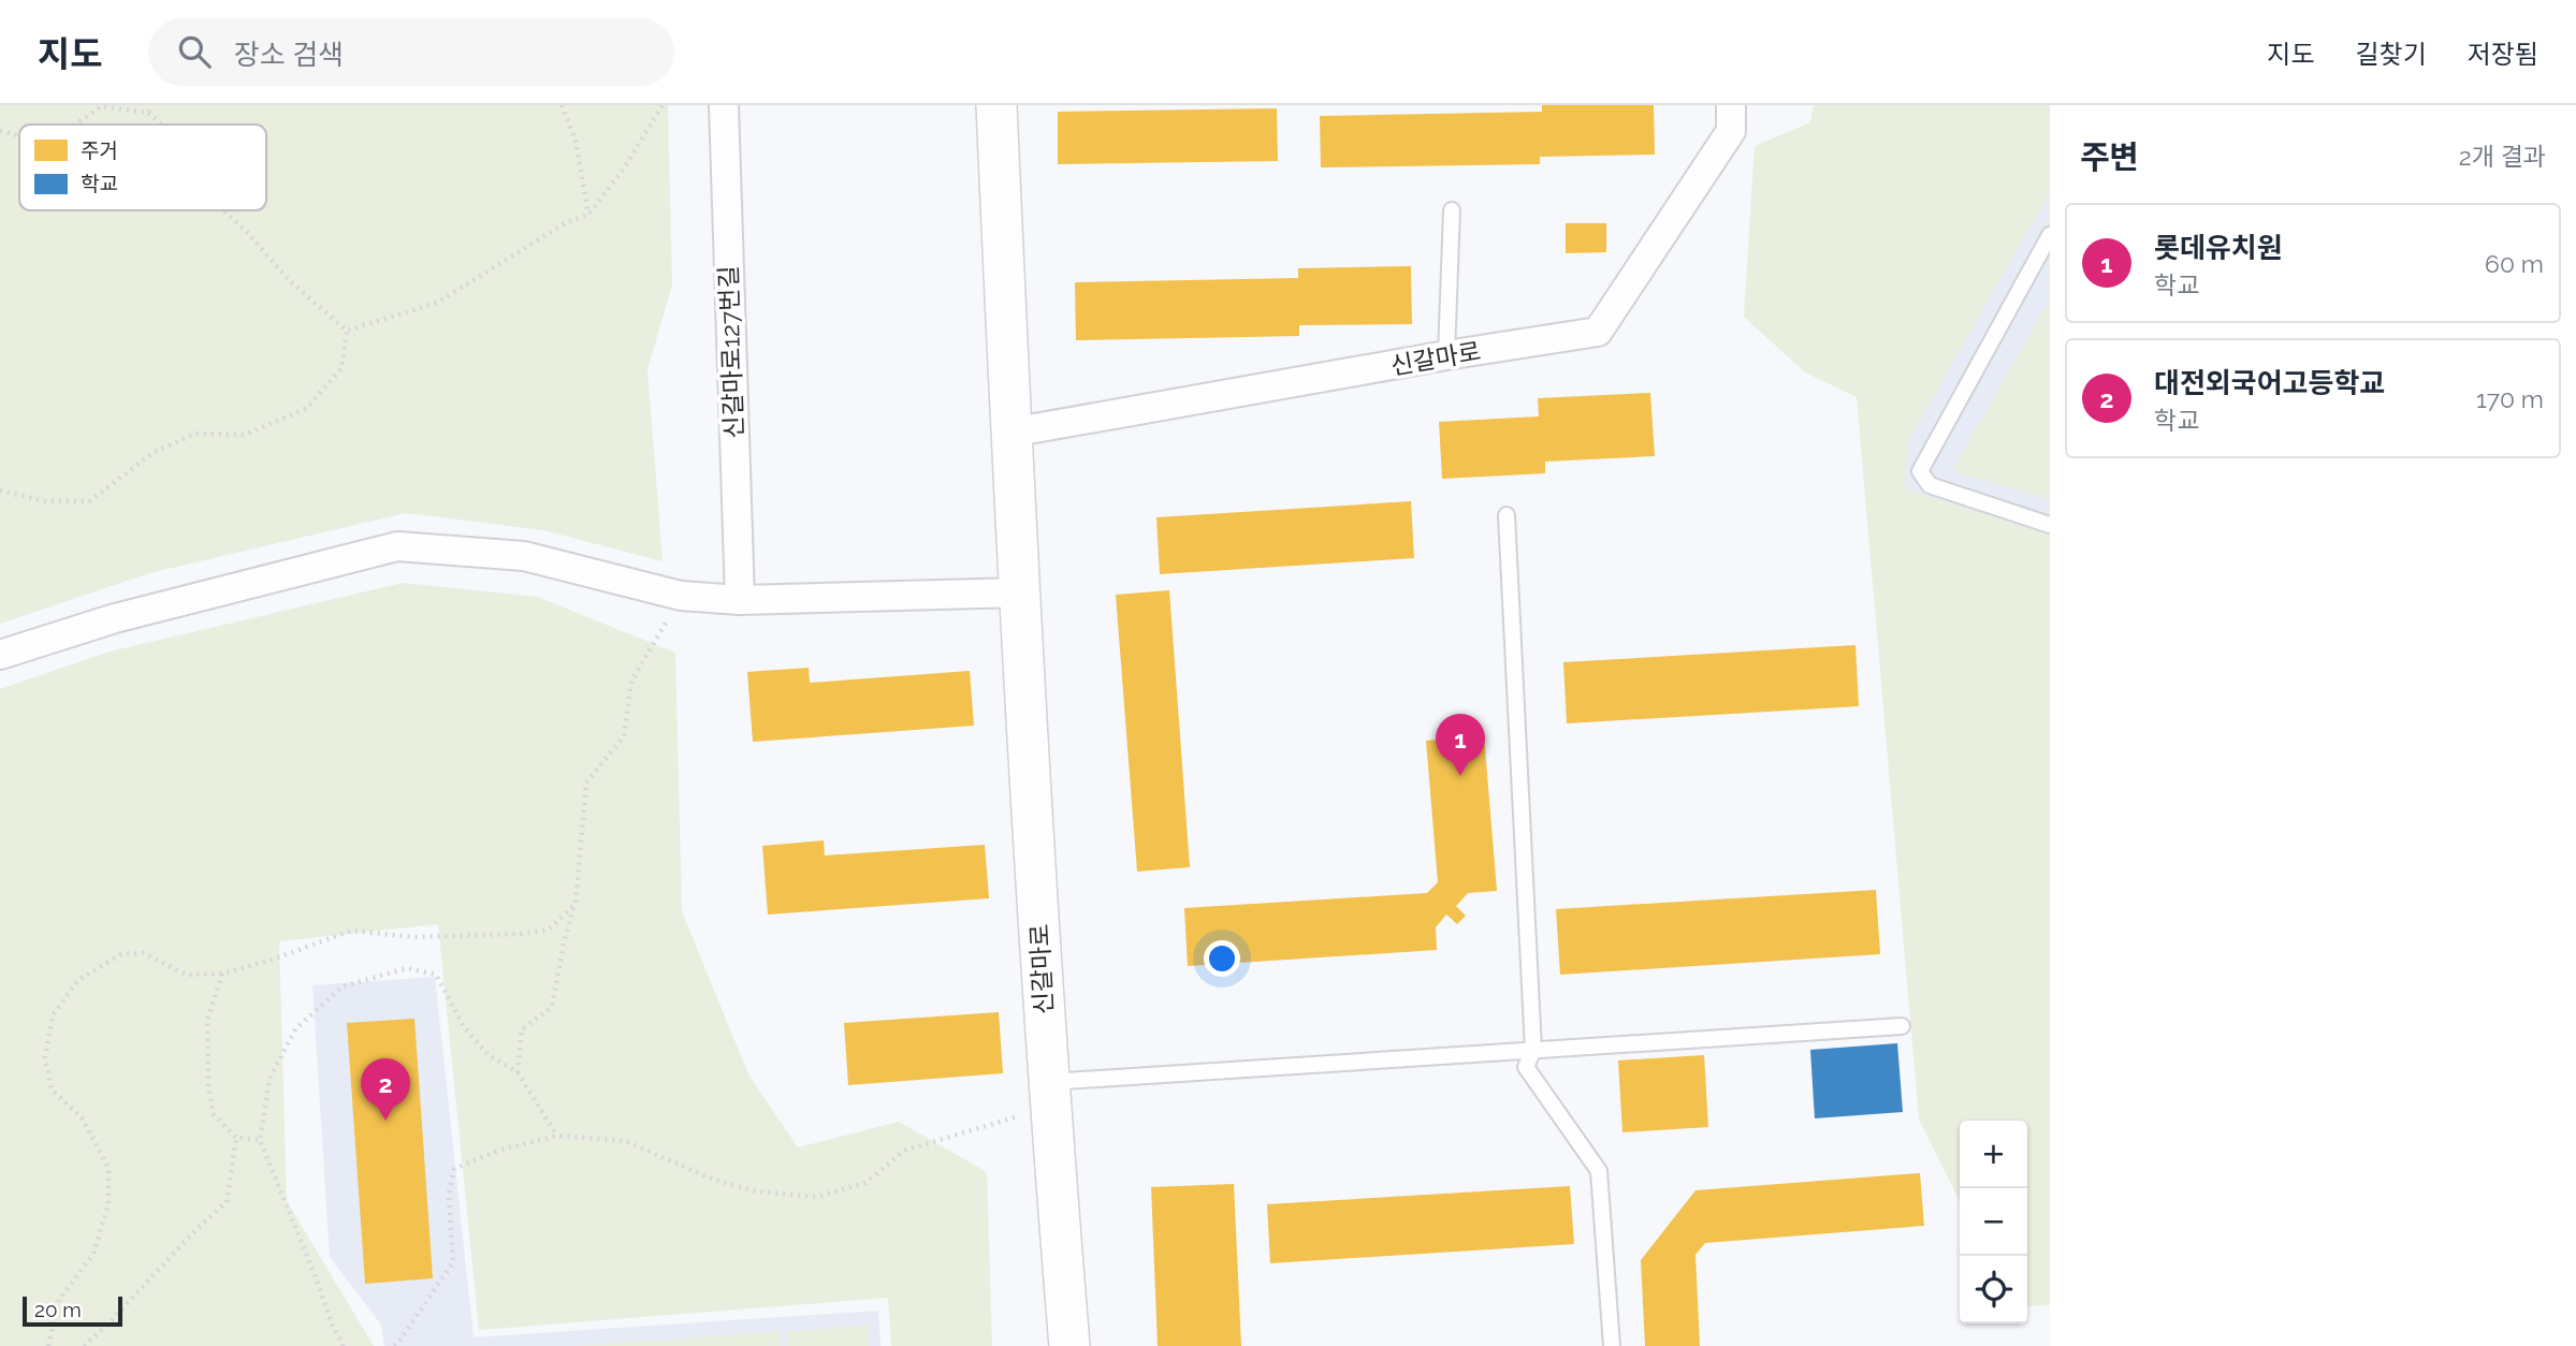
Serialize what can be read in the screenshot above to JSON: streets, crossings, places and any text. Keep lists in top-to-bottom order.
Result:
{
  "streets": {
    "street": ["신갈마로127번길", "신갈마로"]
  },
  "legend": ["주거", "학교"],
  "scale_bar": "20 m",
  "page": {
    "header": "지도",
    "search": "장소 검색",
    "nav": ["지도", "길찾기", "저장됨"],
    "heading": ["주변", "2개 결과"],
    "list": [
      {
        "mark": "1",
        "name": "롯데유치원",
        "note": "학교",
        "value": "60 m"
      },
      {
        "mark": "2",
        "name": "대전외국어고등학교",
        "note": "학교",
        "value": "170 m"
      }
    ],
    "pins": ["1", "2"],
    "map_buttons": ["+", "−"],
    "scale": "20 m"
  }
}
